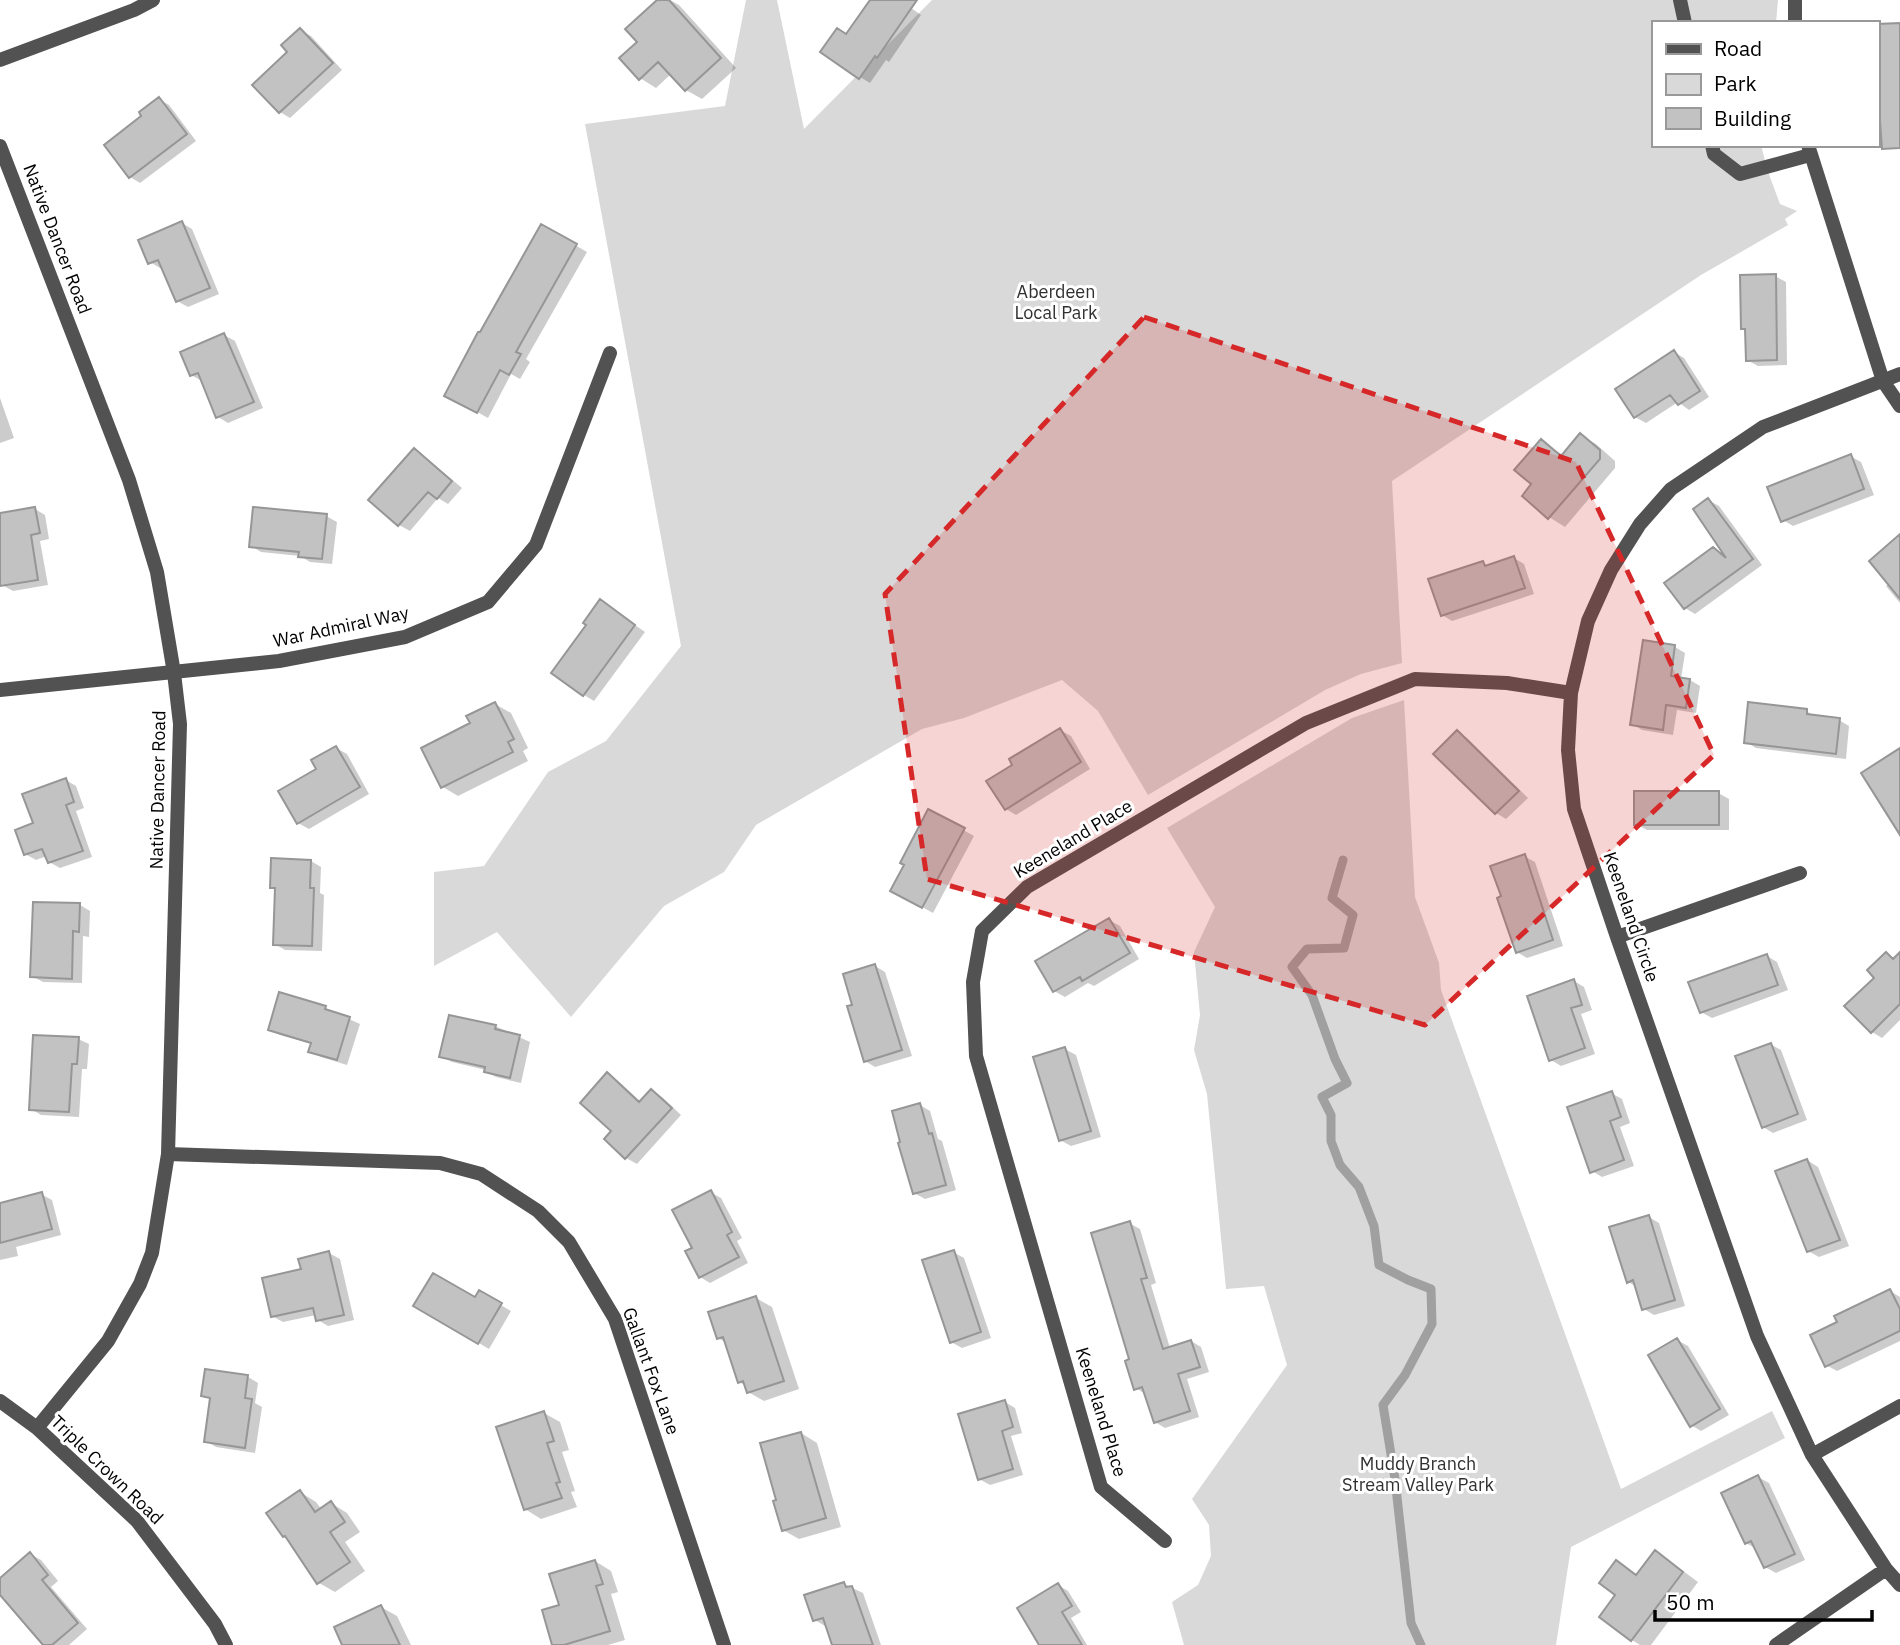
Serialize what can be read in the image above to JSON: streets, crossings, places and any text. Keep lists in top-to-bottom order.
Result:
{
  "streets": {
    "street": [
      "Native Dancer Road",
      "War Admiral Way",
      "Keeneland Place",
      "Keeneland Circle",
      "Gallant Fox Lane",
      "Triple Crown Road"
    ]
  },
  "crossings": [
    ["Native Dancer Road", "War Admiral Way"],
    ["Native Dancer Road", "Gallant Fox Lane"],
    ["Native Dancer Road", "Triple Crown Road"],
    ["Keeneland Place", "Keeneland Circle"]
  ],
  "parks": ["Aberdeen Local Park", "Muddy Branch Stream Valley Park"],
  "legend": ["Road", "Park", "Building"],
  "scale_bar": "50 m"
}
